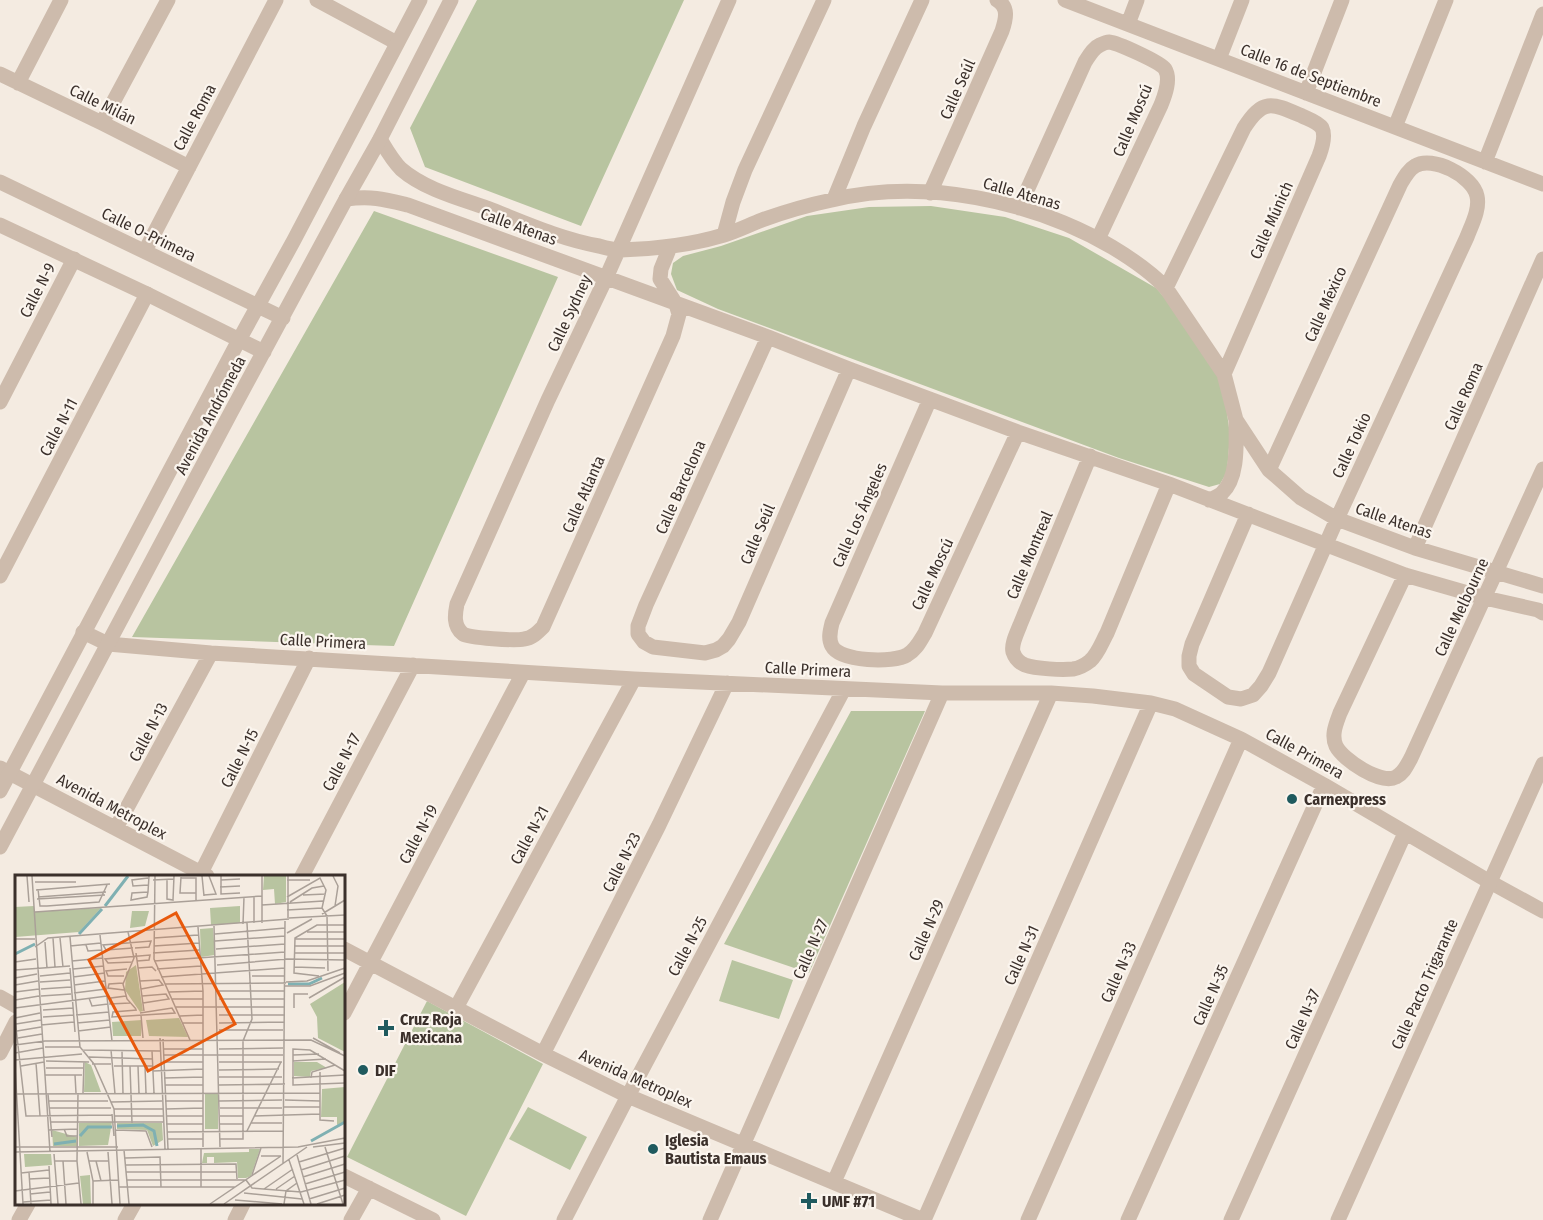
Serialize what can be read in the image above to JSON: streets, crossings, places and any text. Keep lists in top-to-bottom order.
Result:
{
  "streets": {
    "street": [
      "Calle 16 de Septiembre",
      "Calle Seúl",
      "Calle Milán",
      "Calle Roma",
      "Calle Moscú",
      "Calle Atenas",
      "Calle Múnich",
      "Calle O-Primera",
      "Calle N-9",
      "Calle México",
      "Calle Sydney",
      "Avenida Andrómeda",
      "Calle N-11",
      "Calle Tokio",
      "Calle Barcelona",
      "Calle Atlanta",
      "Calle Los Ángeles",
      "Calle Montreal",
      "Calle Melbourne",
      "Calle Primera",
      "Calle N-13",
      "Calle N-15",
      "Calle N-17",
      "Avenida Metroplex",
      "Calle N-19",
      "Calle N-21",
      "Calle N-23",
      "Calle N-29",
      "Calle N-25",
      "Calle N-27",
      "Calle N-31",
      "Calle N-33",
      "Calle Pacto Trigarante",
      "Calle N-35",
      "Calle N-37"
    ]
  },
  "crossings": [
    ["Calle Seúl", "Calle Atenas"],
    ["Calle Seúl", "Calle Barcelona"],
    ["Calle Milán", "Calle Roma"],
    ["Calle Roma", "Calle Atenas"],
    ["Calle Roma", "Calle O-Primera"],
    ["Calle Moscú", "Calle Atenas"],
    ["Calle Moscú", "Calle Los Ángeles"],
    ["Calle Atenas", "Calle Múnich"],
    ["Calle Atenas", "Calle México"],
    ["Calle Atenas", "Calle Sydney"],
    ["Calle Atenas", "Avenida Andrómeda"],
    ["Calle Atenas", "Calle Tokio"],
    ["Calle Atenas", "Calle Barcelona"],
    ["Calle Atenas", "Calle Atlanta"],
    ["Calle Atenas", "Calle Los Ángeles"],
    ["Calle Atenas", "Calle Montreal"],
    ["Calle Atenas", "Calle Melbourne"],
    ["Calle O-Primera", "Avenida Andrómeda"],
    ["Calle México", "Calle Tokio"],
    ["Calle Sydney", "Calle Atlanta"],
    ["Avenida Andrómeda", "Calle Primera"],
    ["Avenida Andrómeda", "Avenida Metroplex"],
    ["Calle Primera", "Calle N-13"],
    ["Calle Primera", "Calle N-15"],
    ["Calle Primera", "Calle N-17"],
    ["Calle Primera", "Calle N-19"],
    ["Calle Primera", "Calle N-21"],
    ["Calle Primera", "Calle N-23"],
    ["Calle Primera", "Calle N-29"],
    ["Calle Primera", "Calle N-25"],
    ["Calle Primera", "Calle N-27"],
    ["Calle Primera", "Calle N-31"],
    ["Calle Primera", "Calle N-33"],
    ["Calle Primera", "Calle Pacto Trigarante"],
    ["Calle Primera", "Calle N-35"],
    ["Calle Primera", "Calle N-37"],
    ["Calle N-13", "Avenida Metroplex"],
    ["Calle N-15", "Avenida Metroplex"],
    ["Avenida Metroplex", "Calle N-19"],
    ["Avenida Metroplex", "Calle N-21"],
    ["Avenida Metroplex", "Calle N-23"],
    ["Avenida Metroplex", "Calle N-29"],
    ["Avenida Metroplex", "Calle N-25"],
    ["Avenida Metroplex", "Calle N-27"],
    ["Avenida Metroplex", "Calle N-31"]
  ],
  "places": {
    "other": ["Carnexpress", "DIF", "Iglesia Bautista Emaus"],
    "health": ["Cruz Roja Mexicana", "UMF #71"]
  }
}
